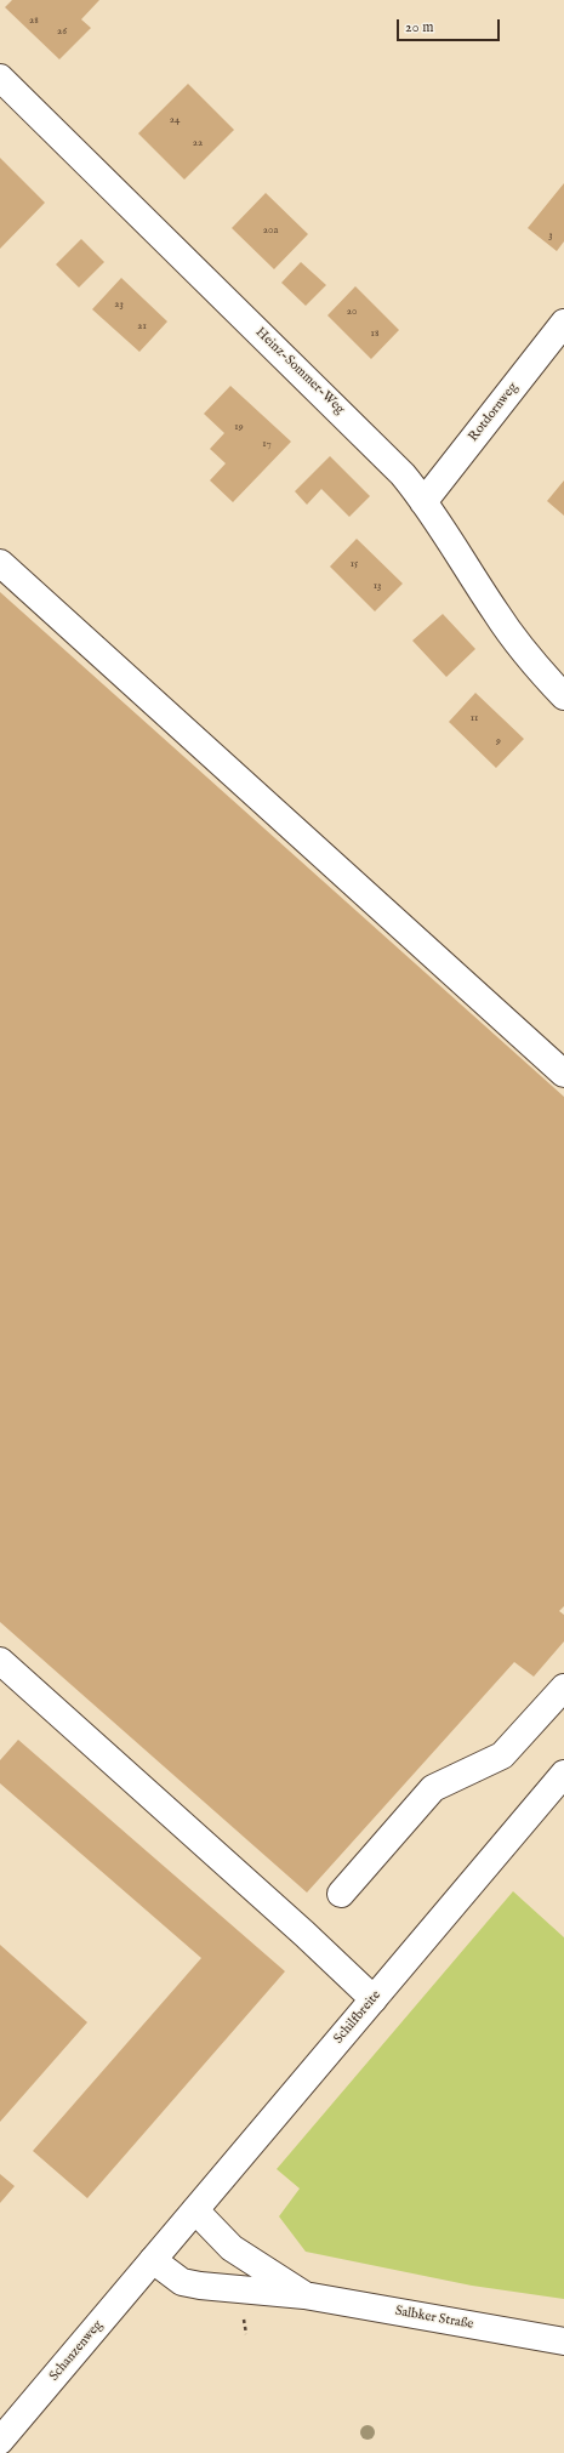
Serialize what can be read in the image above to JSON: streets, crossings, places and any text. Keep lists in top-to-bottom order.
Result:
{
  "streets": {
    "street": [
      "Heinz-Sommer-Weg",
      "Rotdornweg",
      "Schilfbreite",
      "Salbker Straße",
      "Schanzenweg"
    ]
  },
  "crossings": [
    ["Heinz-Sommer-Weg", "Rotdornweg"],
    ["Schilfbreite", "Salbker Straße"],
    ["Schilfbreite", "Schanzenweg"],
    ["Salbker Straße", "Schanzenweg"]
  ],
  "house_numbers": [
    "28",
    "26",
    "24",
    "22",
    "20a",
    "3",
    "23",
    "20",
    "21",
    "18",
    "19",
    "17",
    "15",
    "13",
    "11",
    "9"
  ],
  "scale_bar": "20 m"
}
